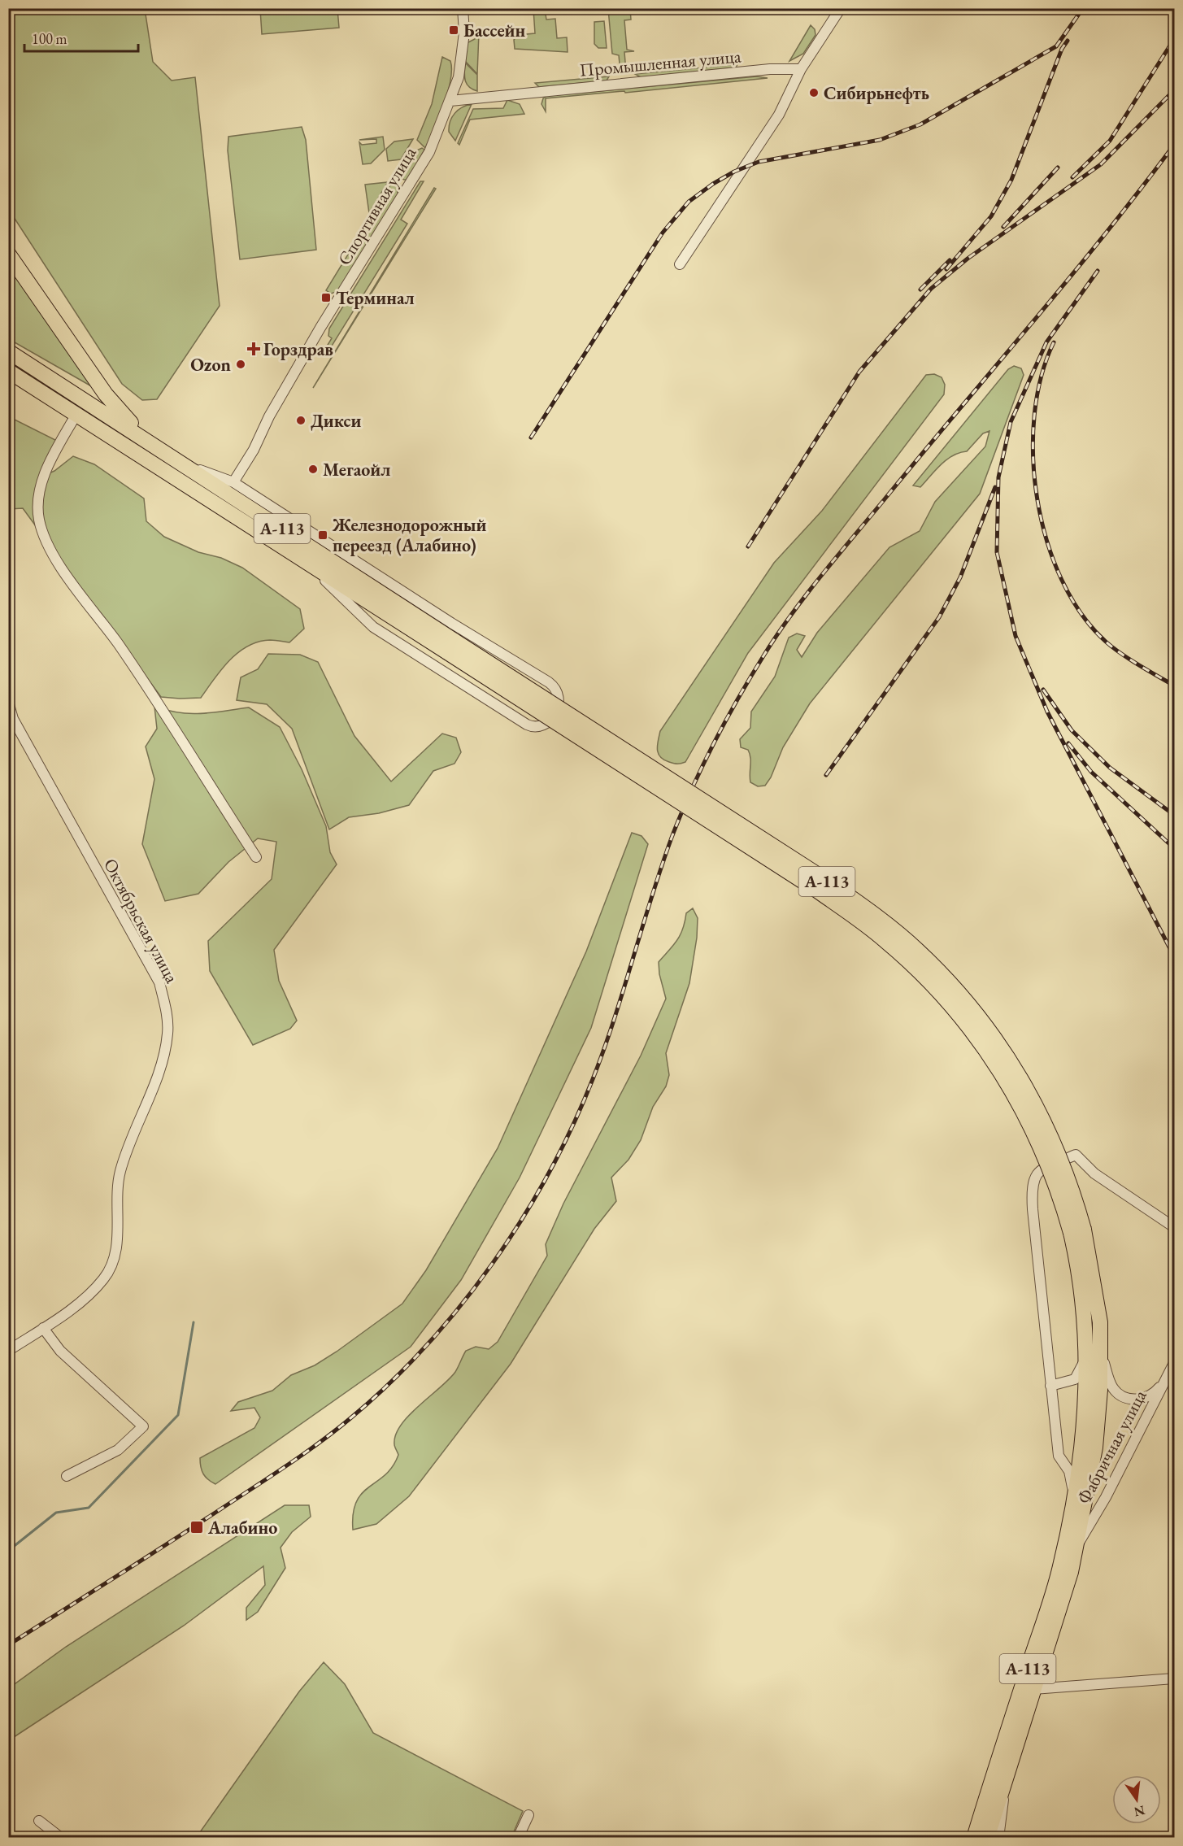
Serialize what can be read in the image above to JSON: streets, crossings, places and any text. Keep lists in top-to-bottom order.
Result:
{
  "streets": {
    "highway": ["А-113"],
    "street": [
      "Промышленная улица",
      "Спортивная улица",
      "Октябрьская улица",
      "Фабричная улица"
    ]
  },
  "crossings": [
    ["Промышленная улица", "Спортивная улица"],
    ["А-113", "Фабричная улица"]
  ],
  "places": {
    "transit": [
      "Бассейн",
      "Терминал",
      "Железнодорожный переезд (Алабино)",
      "Алабино"
    ],
    "other": [
      "Сибирьнефть",
      "Ozon",
      "Дикси",
      "Мегаойл"
    ],
    "health": ["Горздрав"]
  },
  "scale_bar": "100 m",
  "north": "bottom"
}
